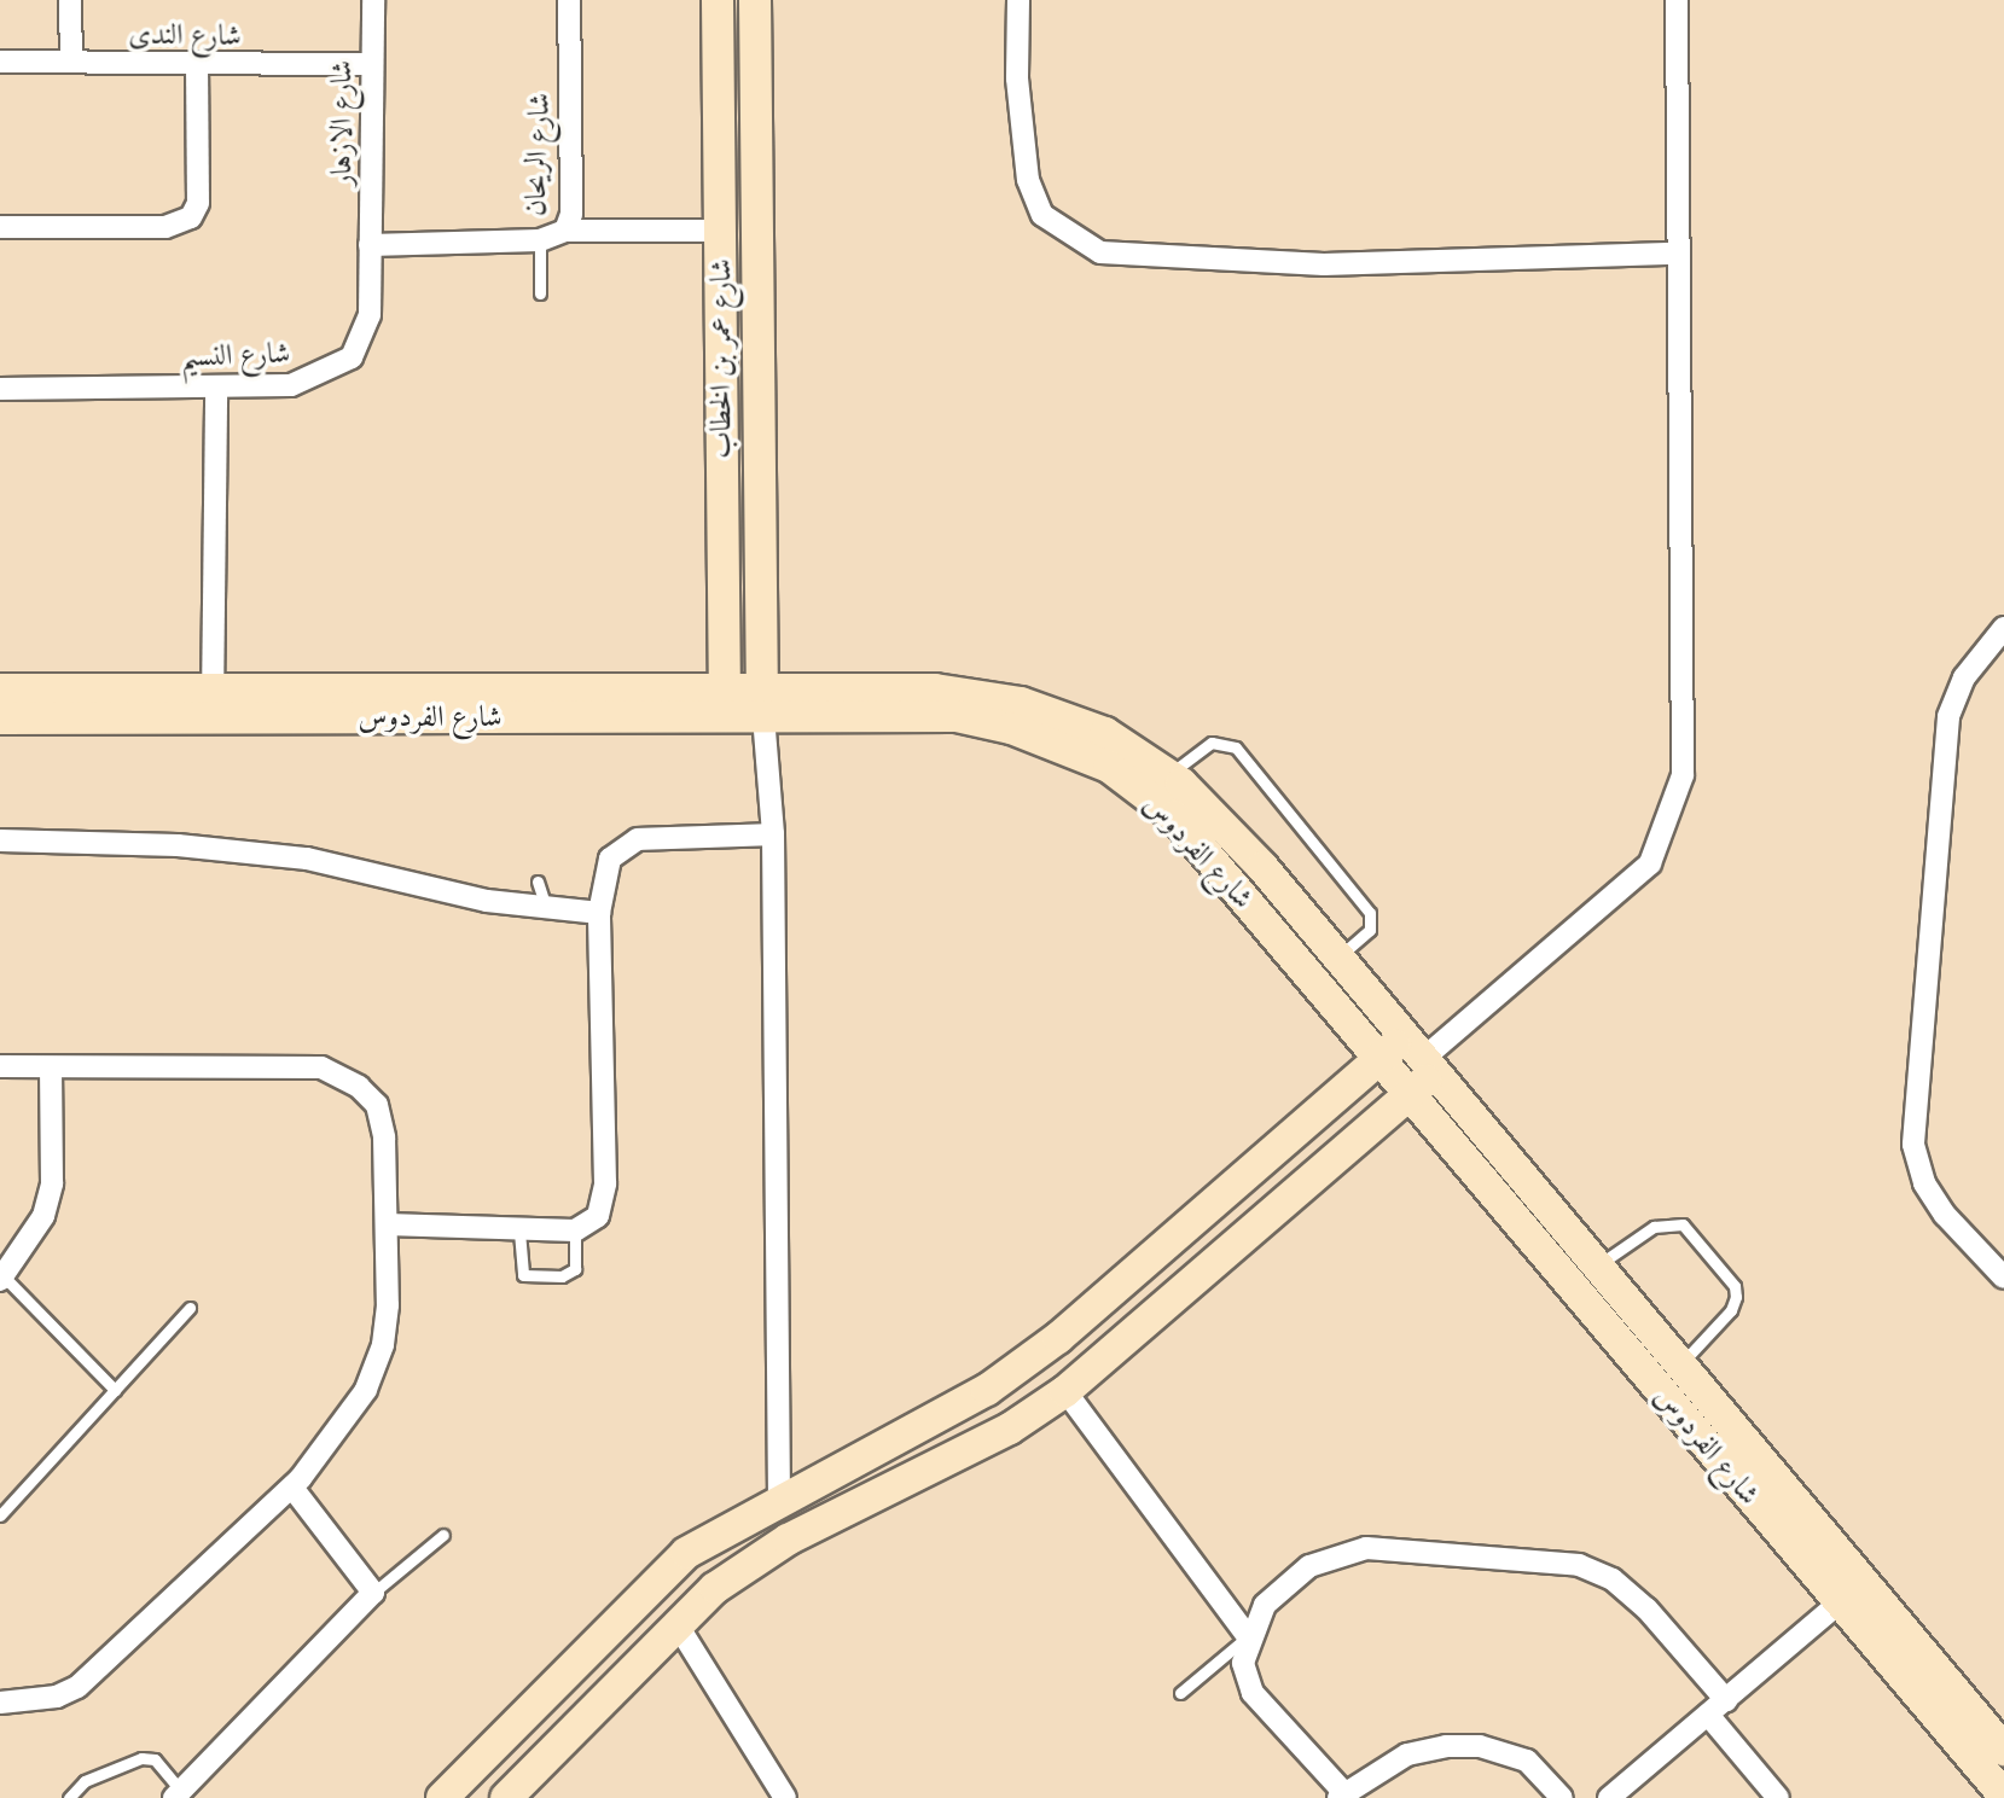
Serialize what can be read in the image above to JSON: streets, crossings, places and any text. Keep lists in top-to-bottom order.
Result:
{
  "streets": {
    "street": [
      "شارع الندى",
      "شارع الازهار",
      "شارع الريحان",
      "شارع النسيم",
      "شارع عمر بن الخطاب",
      "شارع الفردوس"
    ]
  },
  "crossings": [
    ["شارع الندى", "شارع الازهار"],
    ["شارع الازهار", "شارع الريحان"],
    ["شارع الازهار", "شارع النسيم"],
    ["شارع الريحان", "شارع النسيم"],
    ["شارع عمر بن الخطاب", "شارع الفردوس"]
  ]
}
